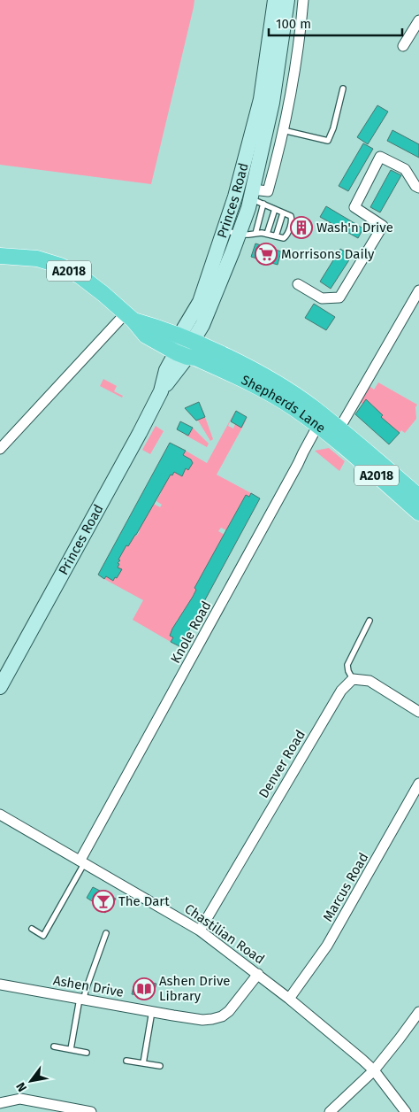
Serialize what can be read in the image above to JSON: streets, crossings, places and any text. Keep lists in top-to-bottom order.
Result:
{
  "streets": {
    "main road": ["Princes Road", "A2018", "Shepherds Lane"],
    "street": [
      "Knole Road",
      "Denver Road",
      "Marcus Road",
      "Chastilian Road",
      "Ashen Drive"
    ]
  },
  "crossings": [
    ["Princes Road", "Shepherds Lane"],
    ["Shepherds Lane", "Knole Road"],
    ["Knole Road", "Chastilian Road"],
    ["Denver Road", "Chastilian Road"],
    ["Marcus Road", "Chastilian Road"],
    ["Chastilian Road", "Ashen Drive"]
  ],
  "places": {
    "building": ["Wash'n Drive"],
    "supermarket": ["Morrisons Daily"],
    "bar": ["The Dart"],
    "library": ["Ashen Drive Library"]
  },
  "scale_bar": "100 m",
  "north": "bottom left"
}
